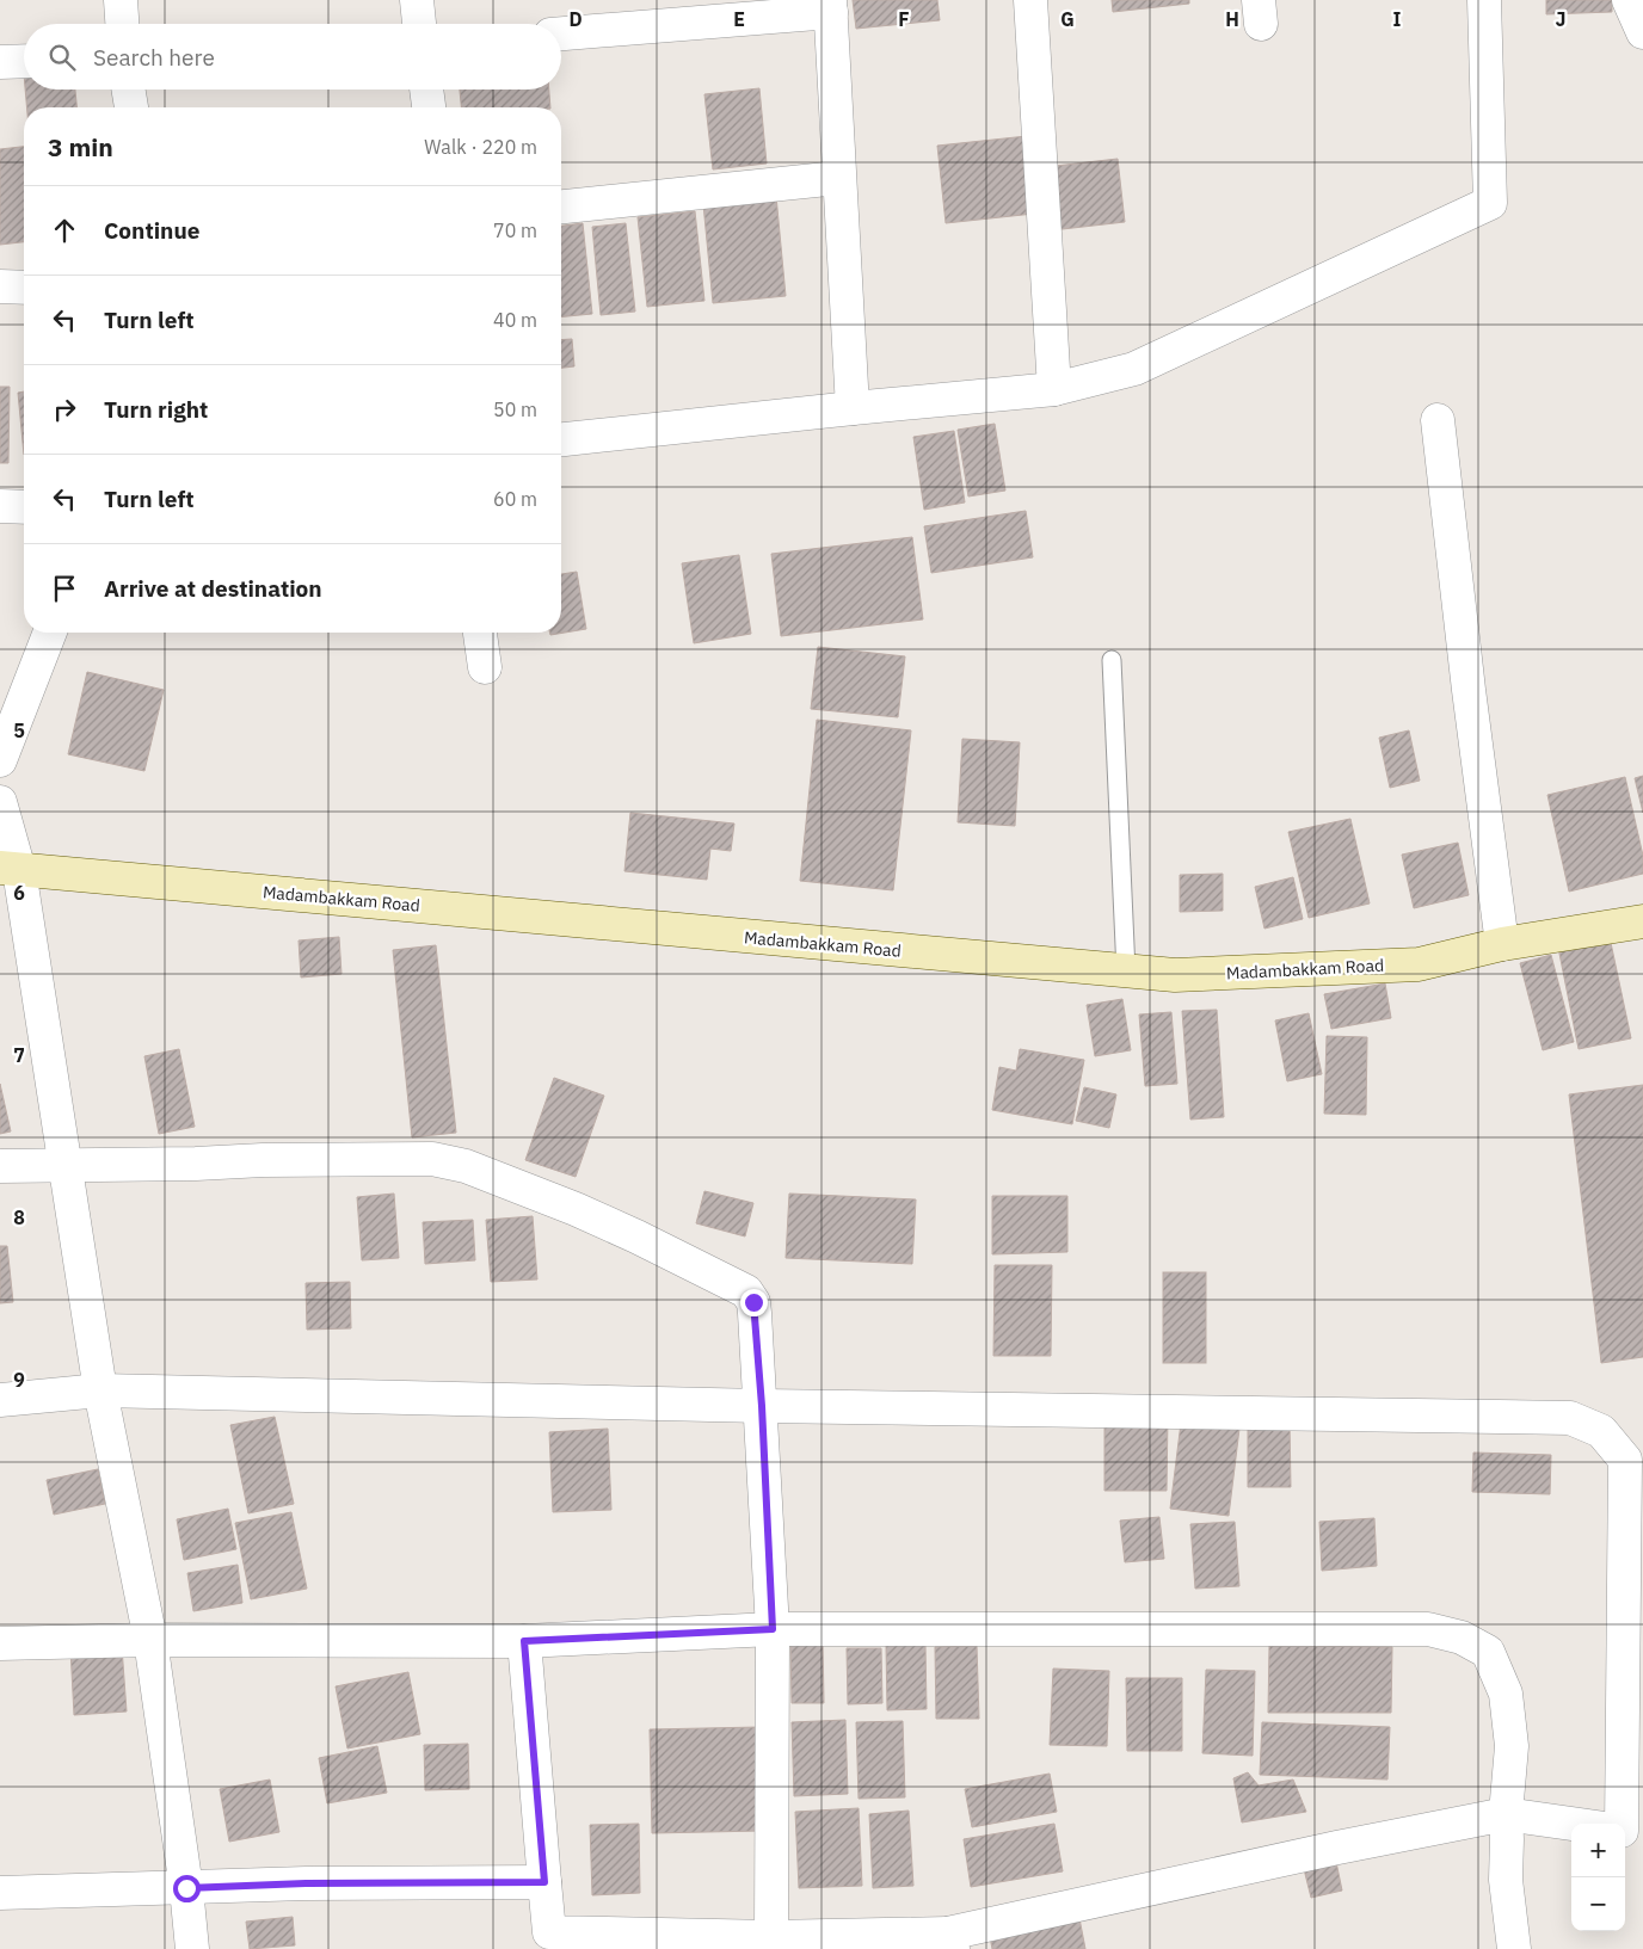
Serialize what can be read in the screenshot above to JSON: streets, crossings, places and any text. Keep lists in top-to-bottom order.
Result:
{
  "streets": {
    "street": ["Madambakkam Road"]
  },
  "page": {
    "search": "Search here",
    "heading": ["3 min", "Walk · 220 m"],
    "list": [
      ["Continue", "70 m"],
      ["Turn left", "40 m"],
      ["Turn right", "50 m"],
      ["Turn left", "60 m"],
      "Arrive at destination"
    ],
    "map_buttons": ["+", "−"]
  },
  "grid": {
    "columns": [
      "D",
      "E",
      "F",
      "G",
      "H",
      "I",
      "J"
    ],
    "rows": [
      "5",
      "6",
      "7",
      "8",
      "9"
    ]
  }
}
